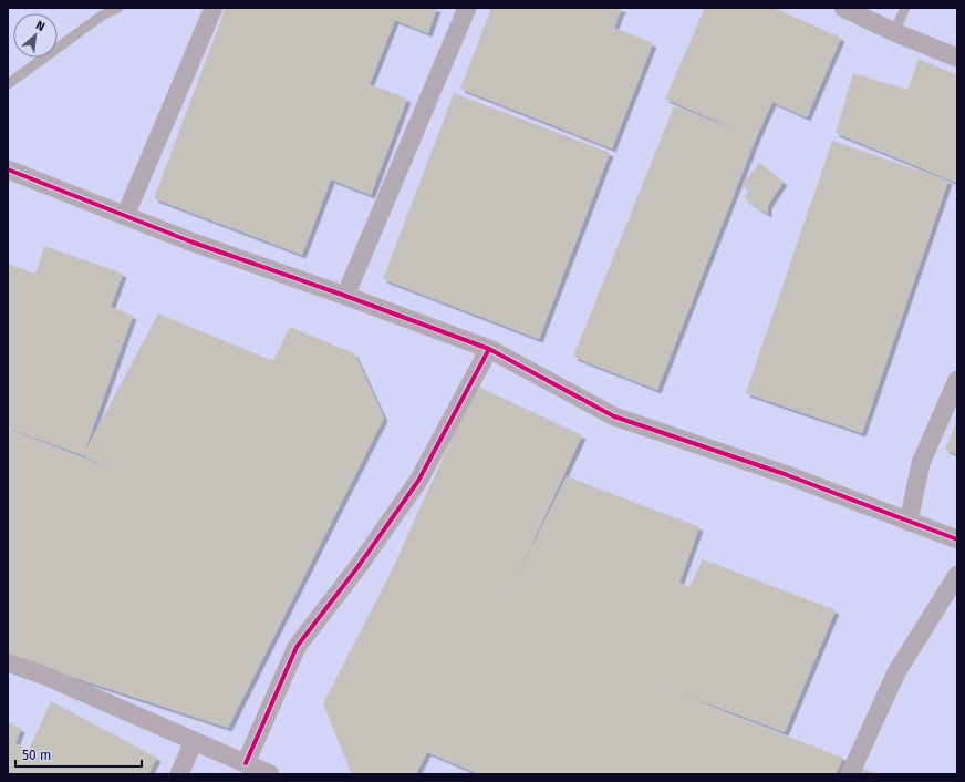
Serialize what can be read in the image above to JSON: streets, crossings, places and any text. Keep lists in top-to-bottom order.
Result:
{
  "scale_bar": "50 m",
  "north": "top right"
}
